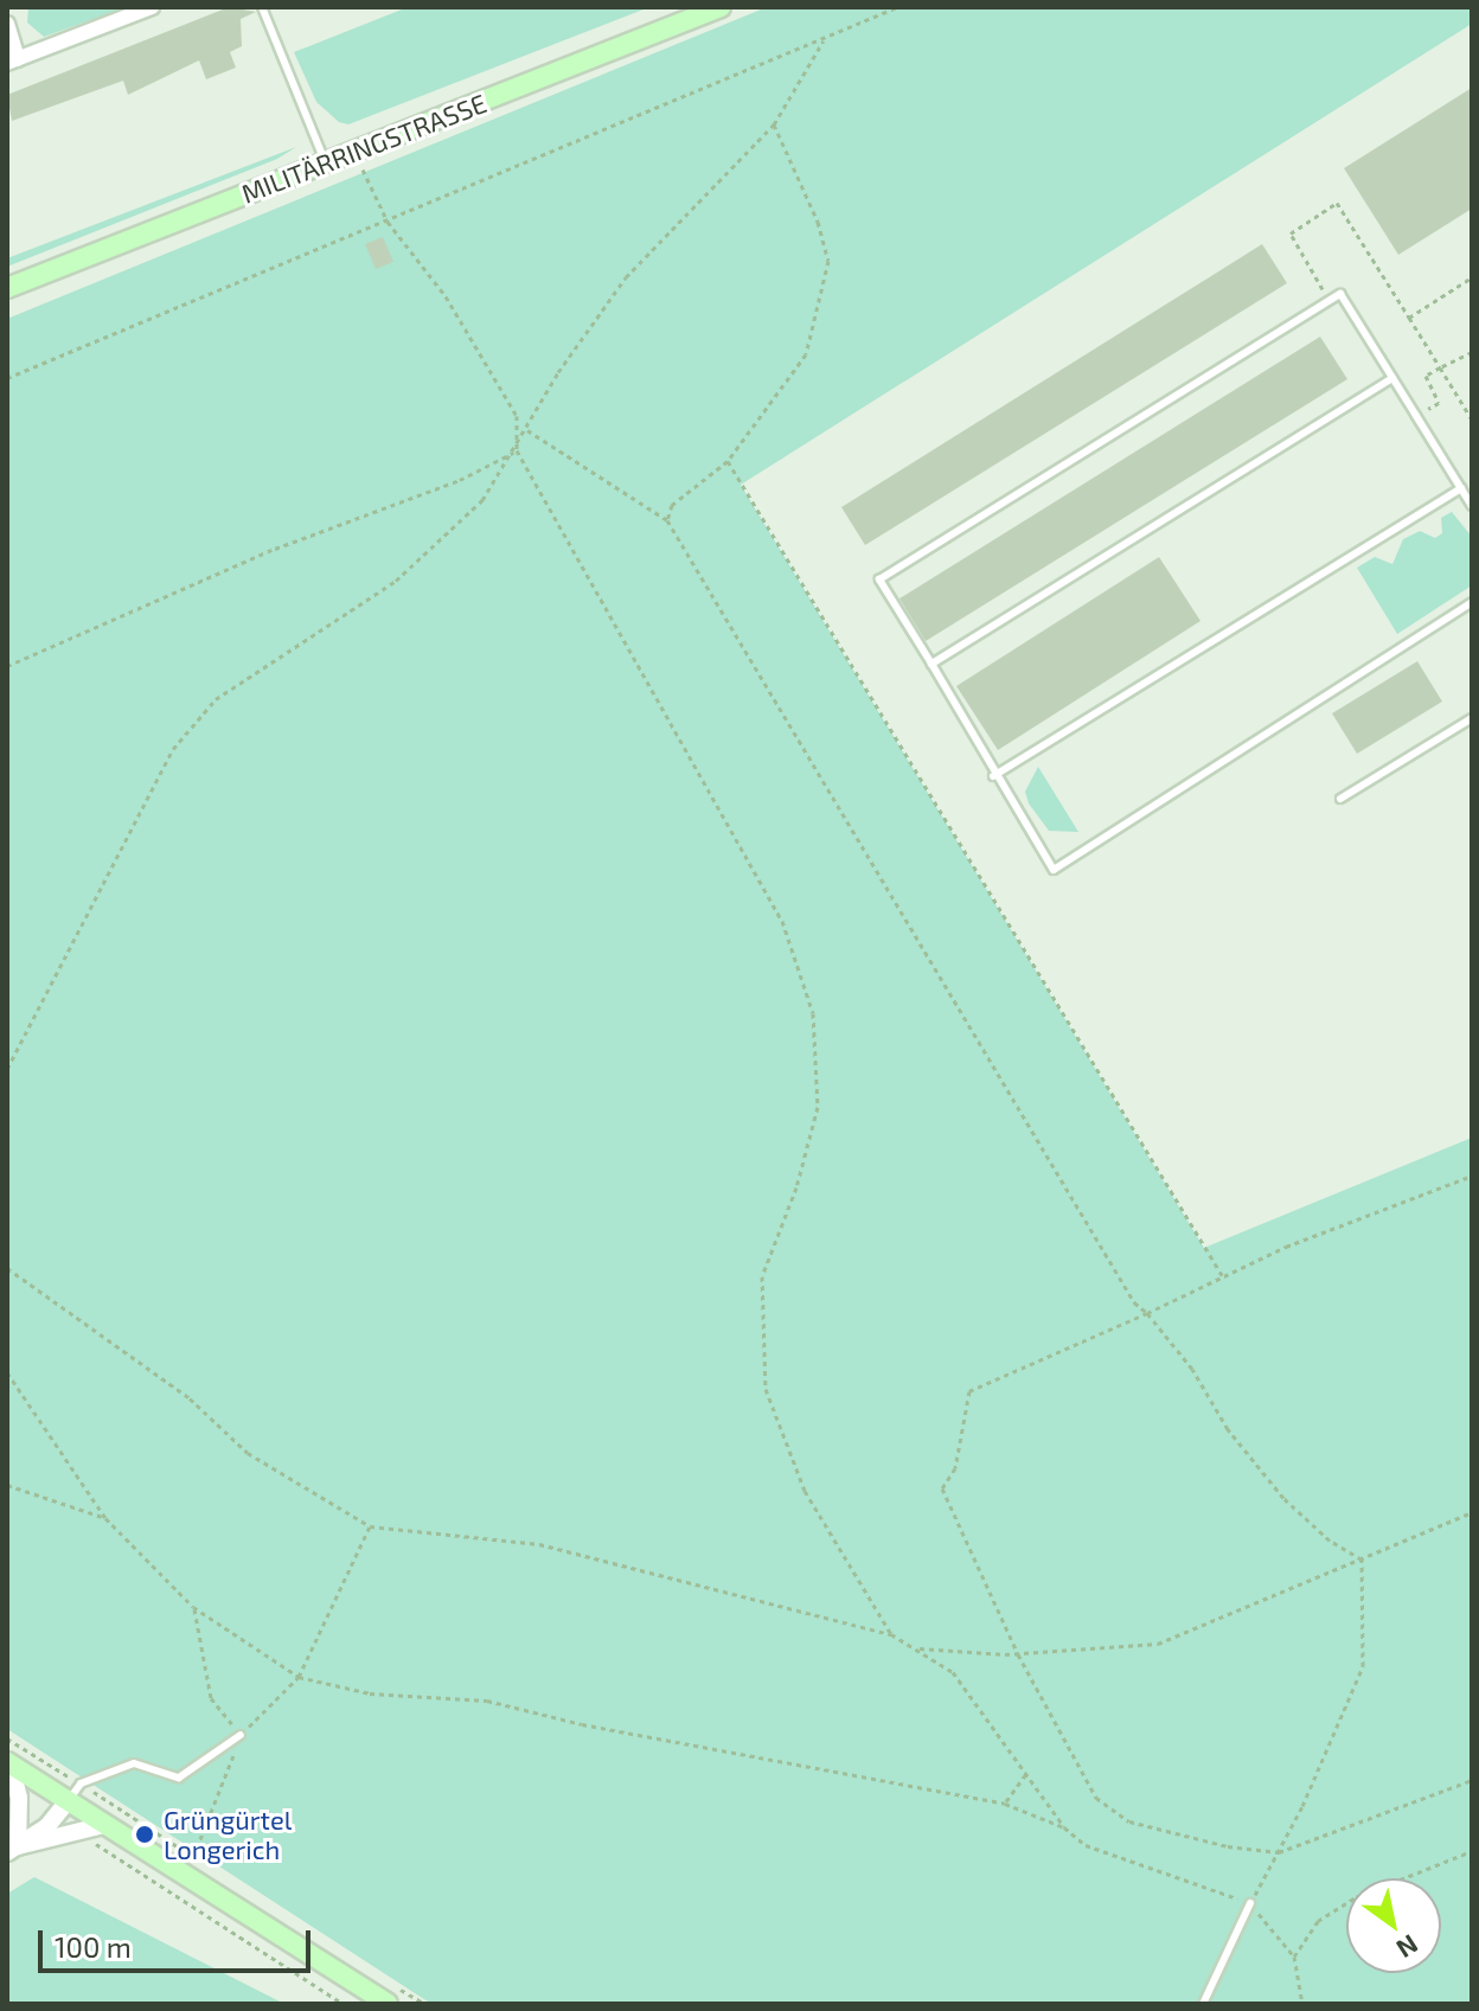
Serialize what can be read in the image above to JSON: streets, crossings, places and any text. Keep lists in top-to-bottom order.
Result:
{
  "streets": {
    "main road": ["MILITÄRRINGSTRASSE"]
  },
  "places": ["Grüngürtel Longerich"],
  "scale_bar": "100 m",
  "north": "bottom right"
}
